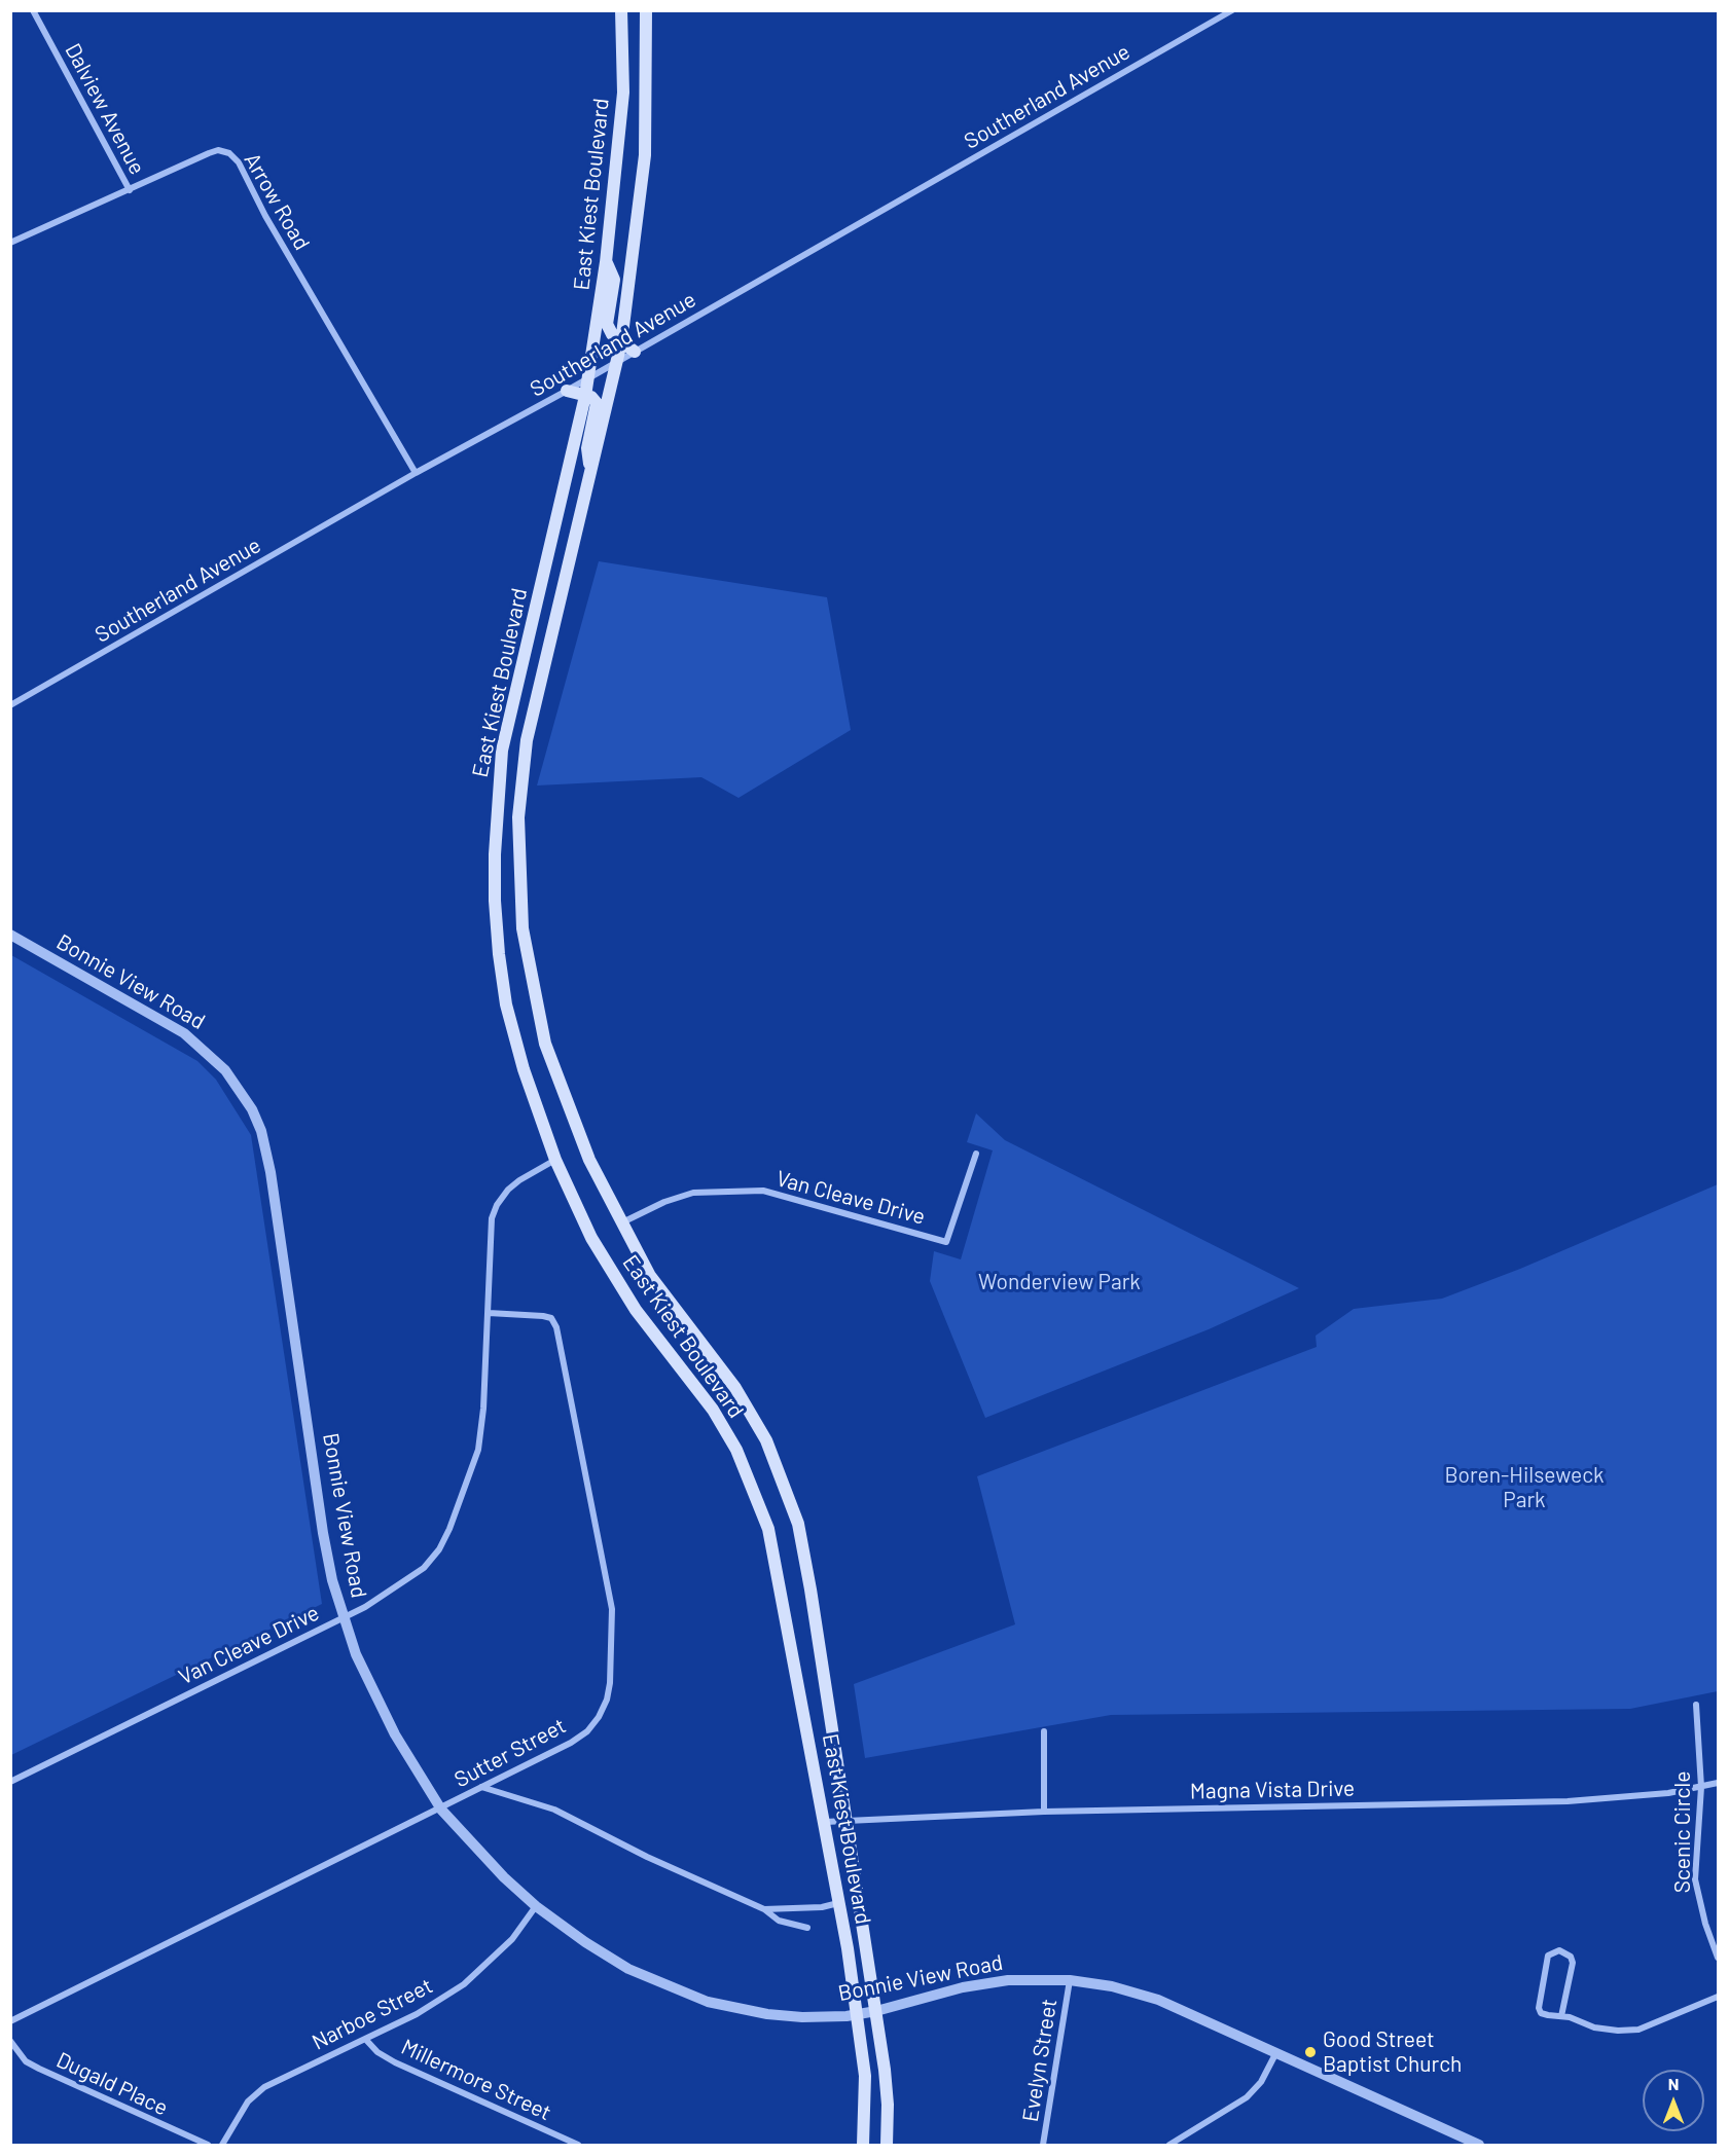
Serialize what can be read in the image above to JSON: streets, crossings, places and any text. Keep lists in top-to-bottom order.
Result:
{
  "streets": {
    "main road": ["East Kiest Boulevard"],
    "street": [
      "Southerland Avenue",
      "Dalview Avenue",
      "Arrow Road",
      "Bonnie View Road",
      "Van Cleave Drive",
      "Sutter Street",
      "Magna Vista Drive",
      "Scenic Circle",
      "Narboe Street",
      "Evelyn Street",
      "Millermore Street",
      "Dugald Place"
    ]
  },
  "crossings": [
    ["Southerland Avenue", "East Kiest Boulevard"],
    ["Southerland Avenue", "Arrow Road"],
    ["Dalview Avenue", "Arrow Road"],
    ["East Kiest Boulevard", "Bonnie View Road"],
    ["East Kiest Boulevard", "Van Cleave Drive"],
    ["East Kiest Boulevard", "Magna Vista Drive"],
    ["Bonnie View Road", "Van Cleave Drive"],
    ["Bonnie View Road", "Sutter Street"],
    ["Bonnie View Road", "Narboe Street"],
    ["Bonnie View Road", "Evelyn Street"],
    ["Van Cleave Drive", "Sutter Street"],
    ["Magna Vista Drive", "Scenic Circle"],
    ["Narboe Street", "Millermore Street"]
  ],
  "parks": ["Wonderview Park", "Boren-Hilseweck Park"],
  "places": ["Good Street Baptist Church"],
  "north": "top"
}
